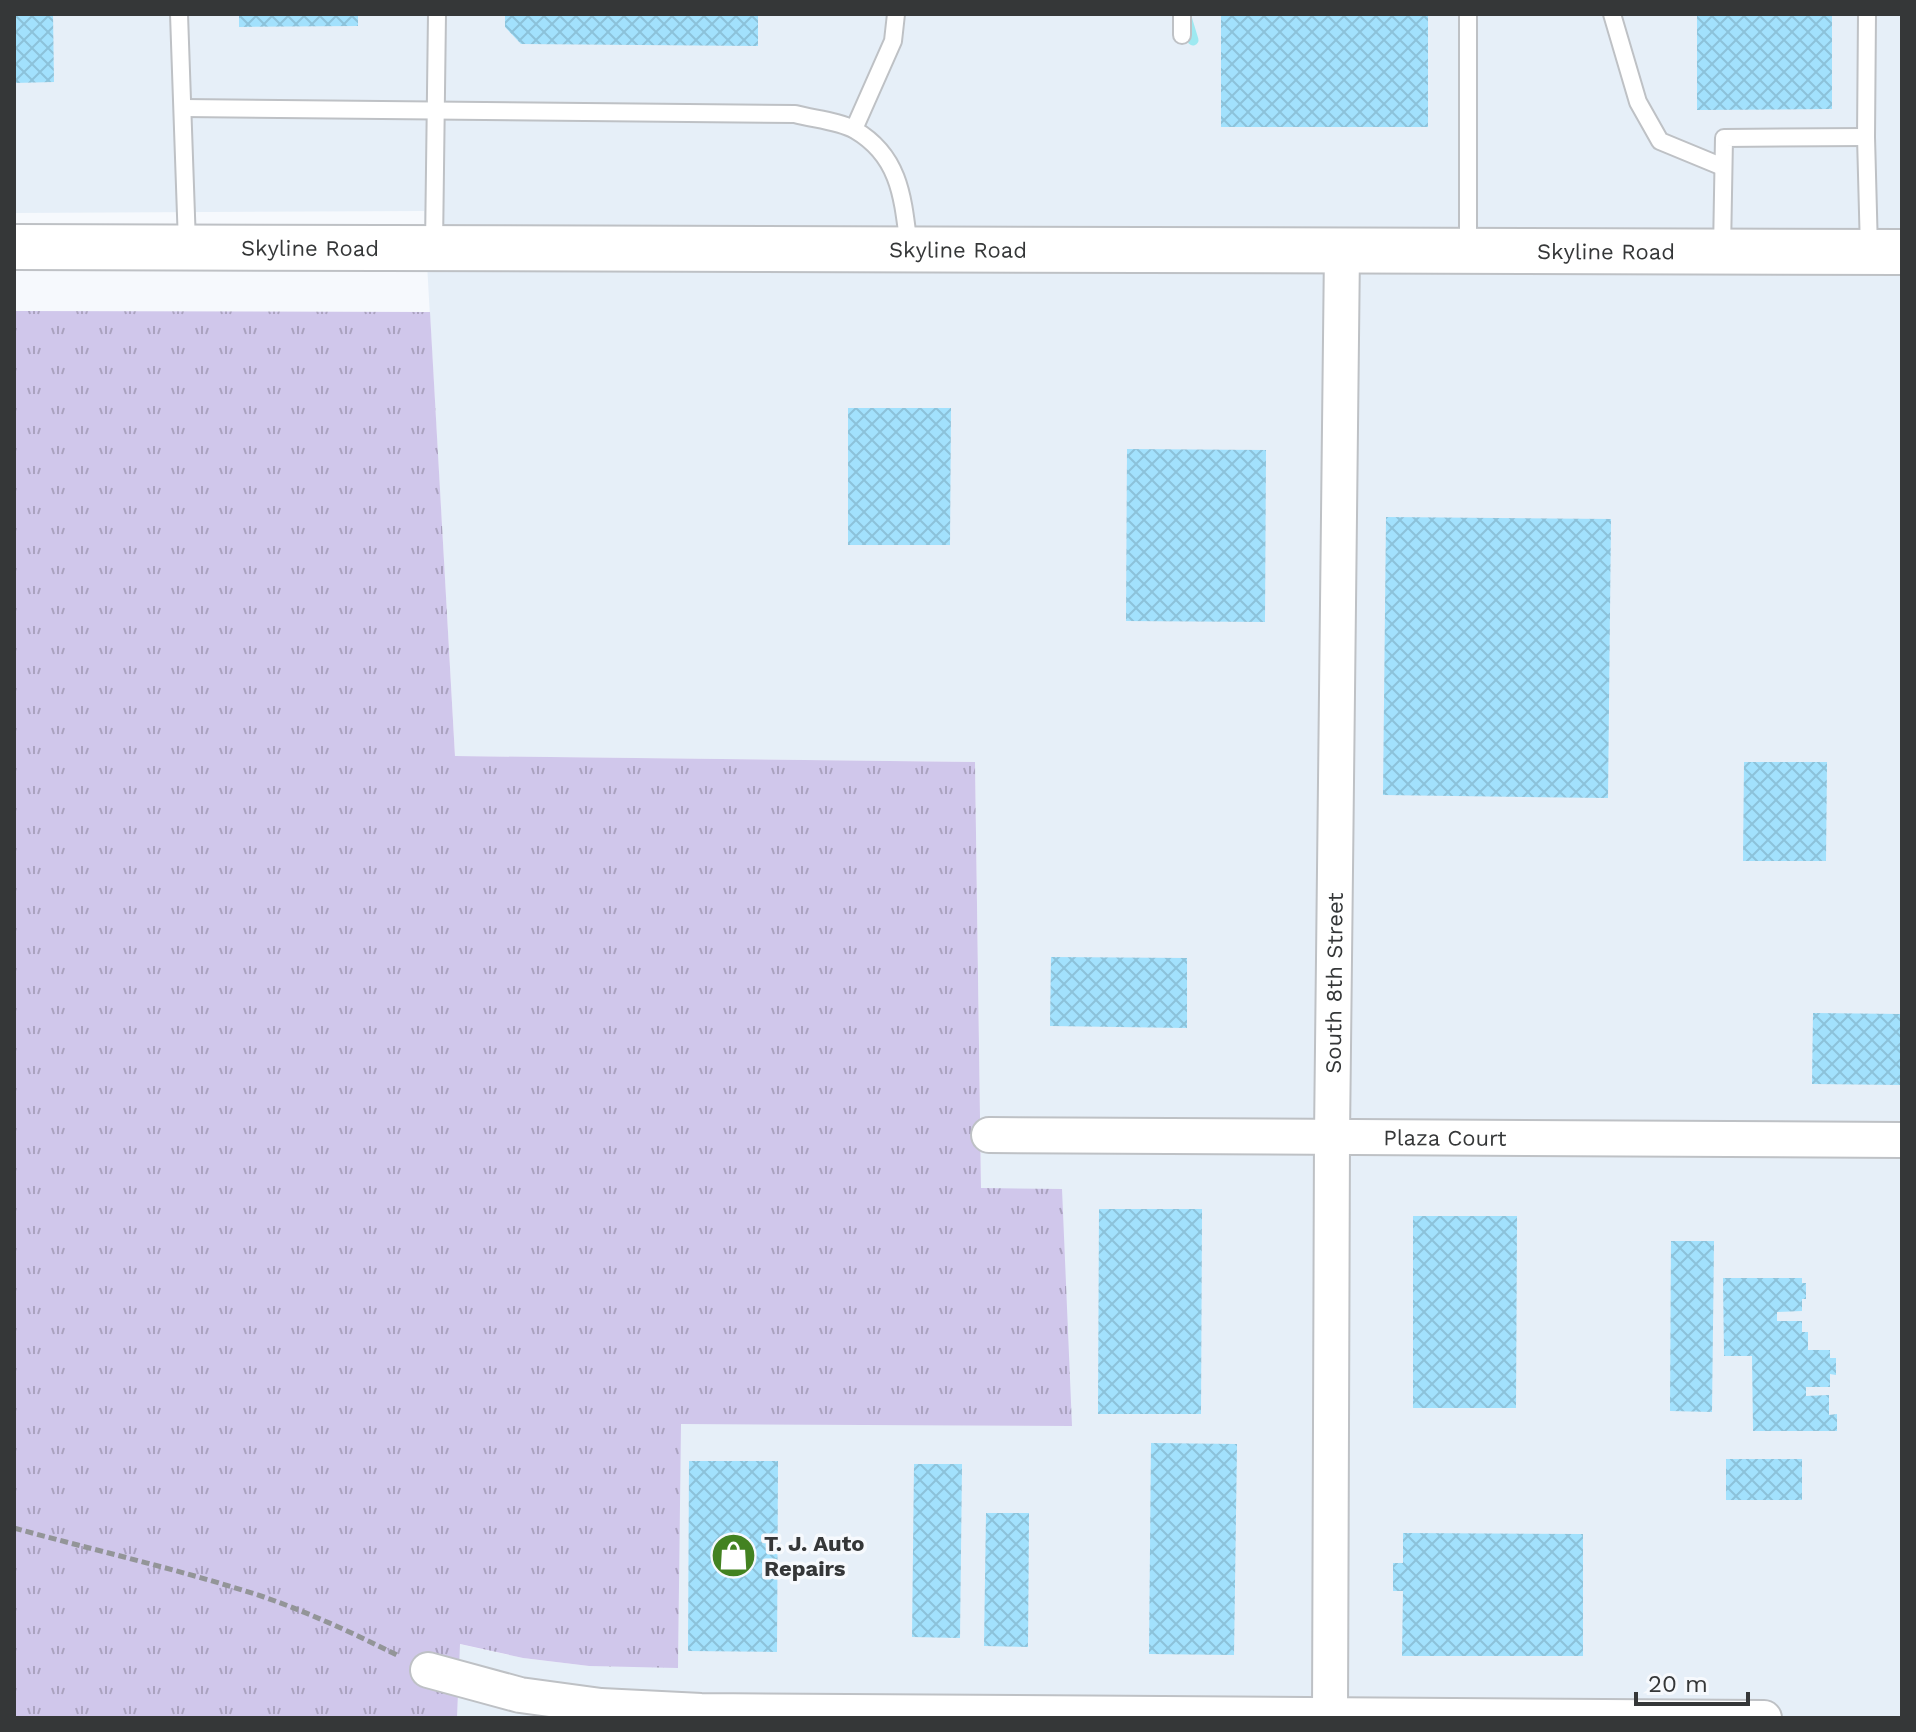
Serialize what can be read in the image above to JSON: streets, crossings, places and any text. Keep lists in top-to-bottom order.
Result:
{
  "streets": {
    "main road": ["Skyline Road"],
    "street": ["South 8th Street", "Plaza Court"]
  },
  "crossings": [
    ["Skyline Road", "South 8th Street"],
    ["South 8th Street", "Plaza Court"]
  ],
  "places": {
    "shop": ["T. J. Auto Repairs"]
  },
  "scale_bar": "20 m"
}
